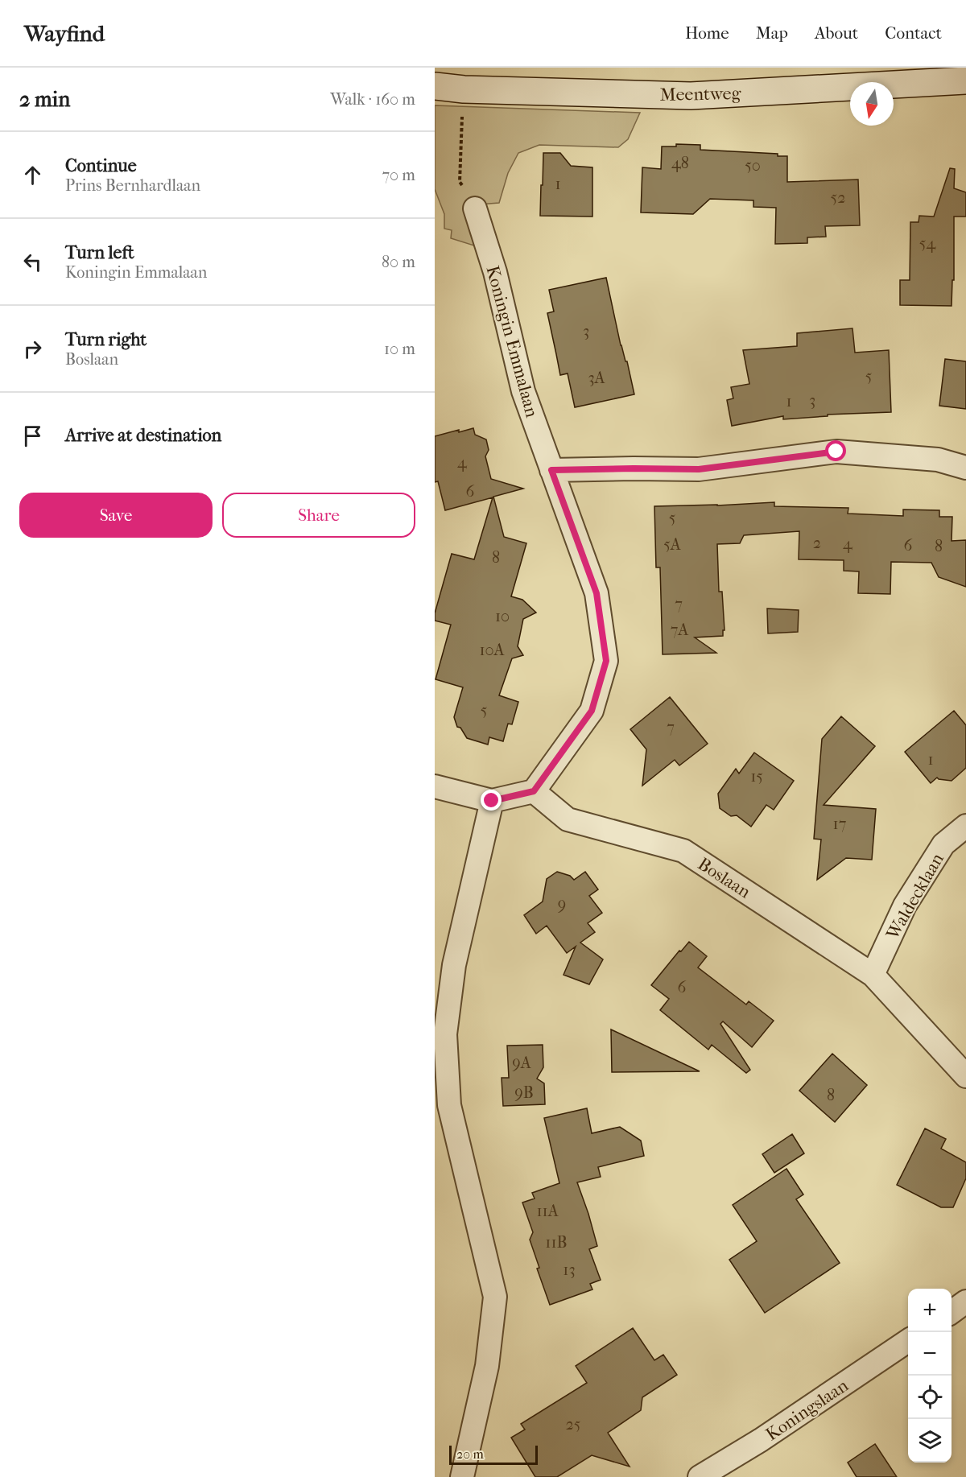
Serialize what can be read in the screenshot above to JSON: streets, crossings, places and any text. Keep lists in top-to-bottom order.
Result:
{
  "streets": {
    "main road": ["Meentweg"],
    "street": [
      "Koningin Emmalaan",
      "Boslaan",
      "Waldecklaan",
      "Koningslaan"
    ]
  },
  "crossings": [
    ["Koningin Emmalaan", "Boslaan"],
    ["Boslaan", "Waldecklaan"]
  ],
  "house_numbers": [
    "48",
    "50",
    "1",
    "52",
    "54",
    "3",
    "5",
    "3A",
    "3",
    "1",
    "4",
    "6",
    "5",
    "2",
    "4",
    "5A",
    "6",
    "8",
    "8",
    "7",
    "10",
    "7A",
    "10A",
    "5",
    "7",
    "1",
    "15",
    "17",
    "9",
    "6",
    "9A",
    "9B",
    "8",
    "11A",
    "11B",
    "13",
    "25"
  ],
  "scale_bar": "20 m",
  "north": "bottom",
  "page": {
    "header": "Wayfind",
    "nav": [
      "Home",
      "Map",
      "About",
      "Contact"
    ],
    "heading": ["2 min", "Walk · 160 m"],
    "list": [
      ["Continue", "Prins Bernhardlaan", "70 m"],
      ["Turn left", "Koningin Emmalaan", "80 m"],
      ["Turn right", "Boslaan", "10 m"],
      "Arrive at destination"
    ],
    "buttons": ["Save", "Share"],
    "map_buttons": ["+", "−"],
    "scale": "20 m"
  }
}
